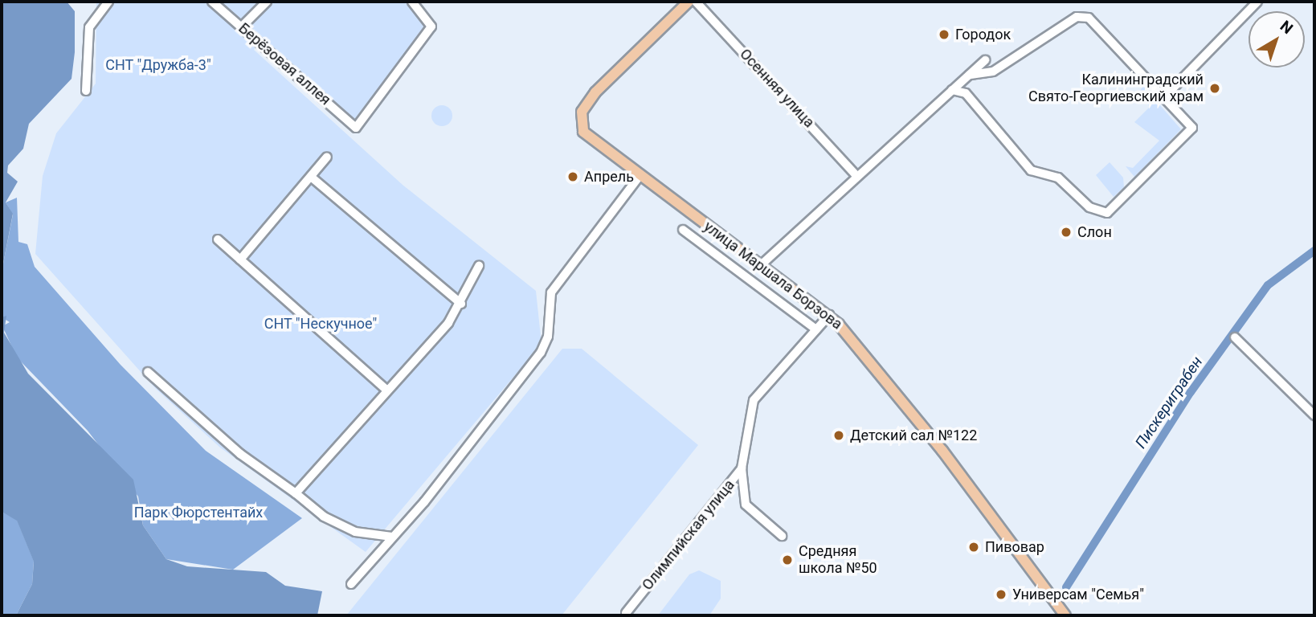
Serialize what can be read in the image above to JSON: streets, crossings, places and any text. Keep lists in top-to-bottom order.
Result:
{
  "streets": {
    "main road": ["улица Маршала Борзова"],
    "street": ["Берёзовая аллея", "Осенняя улица", "Олимпийская улица"]
  },
  "crossings": [
    ["улица Маршала Борзова", "Олимпийская улица"]
  ],
  "water": ["Пискериграбен"],
  "parks": ["СНТ \"Дружба-3\"", "СНТ \"Нескучное\"", "Парк Фюрстентайх"],
  "places": [
    "Городок",
    "Калининградский Свято-Георгиевский храм",
    "Апрель",
    "Слон",
    "Детский сал №122",
    "Пивовар",
    "Средняя школа №50",
    "Универсам \"Семья\""
  ],
  "north": "top right"
}
